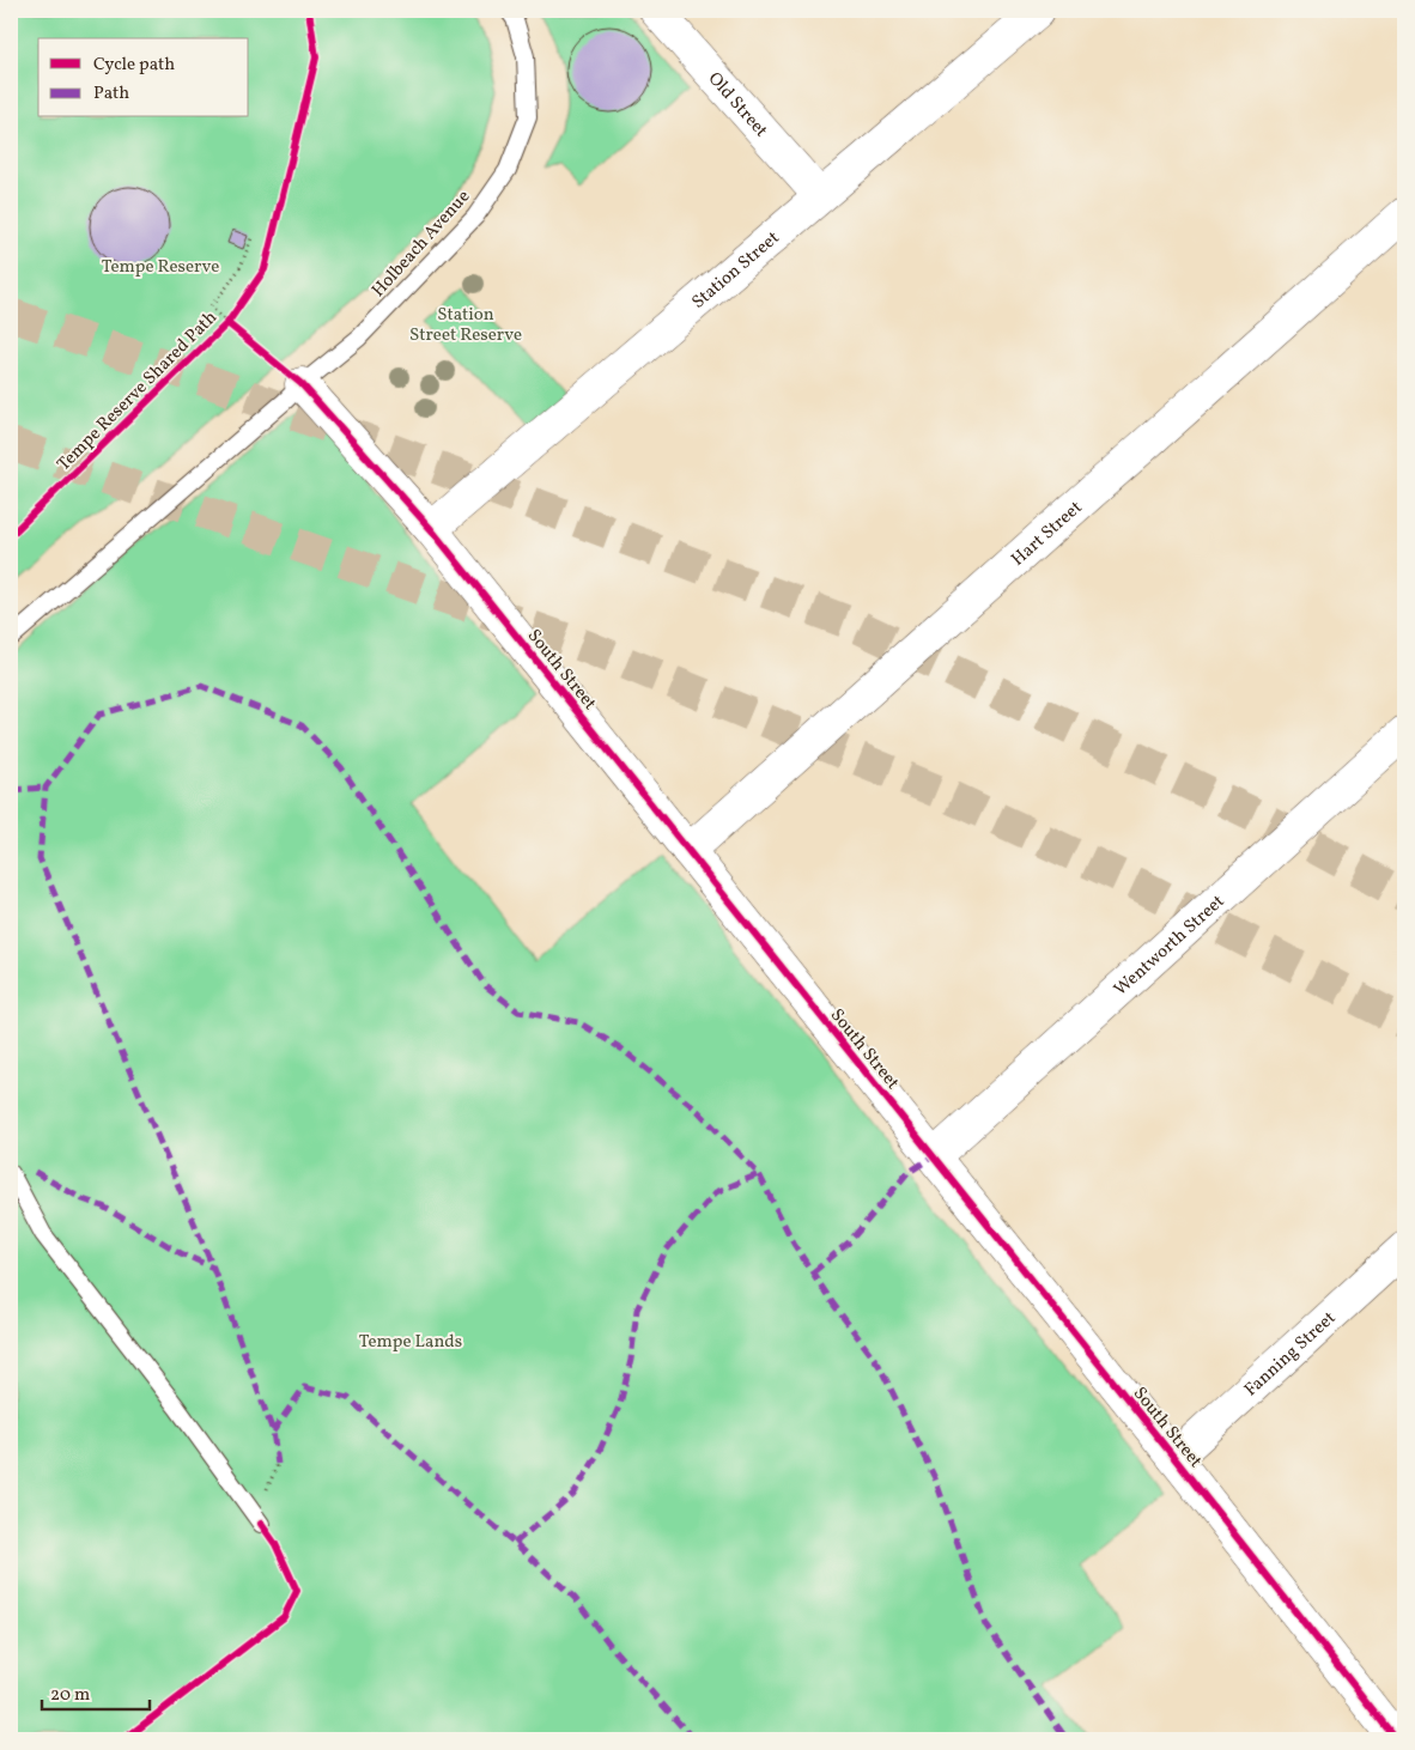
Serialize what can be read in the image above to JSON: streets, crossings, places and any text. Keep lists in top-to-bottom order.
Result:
{
  "streets": {
    "street": [
      "Old Street",
      "Station Street",
      "Hart Street",
      "South Street",
      "Wentworth Street",
      "Fanning Street"
    ],
    "lane": ["Holbeach Avenue"],
    "cycle path": ["Tempe Reserve Shared Path"]
  },
  "crossings": [
    ["Old Street", "Station Street"],
    ["Holbeach Avenue", "South Street"],
    ["Station Street", "South Street"],
    ["Hart Street", "South Street"],
    ["South Street", "Wentworth Street"],
    ["South Street", "Fanning Street"]
  ],
  "parks": ["Tempe Reserve", "Station Street Reserve", "Tempe Lands"],
  "legend": ["Cycle path", "Path"],
  "scale_bar": "20 m"
}
